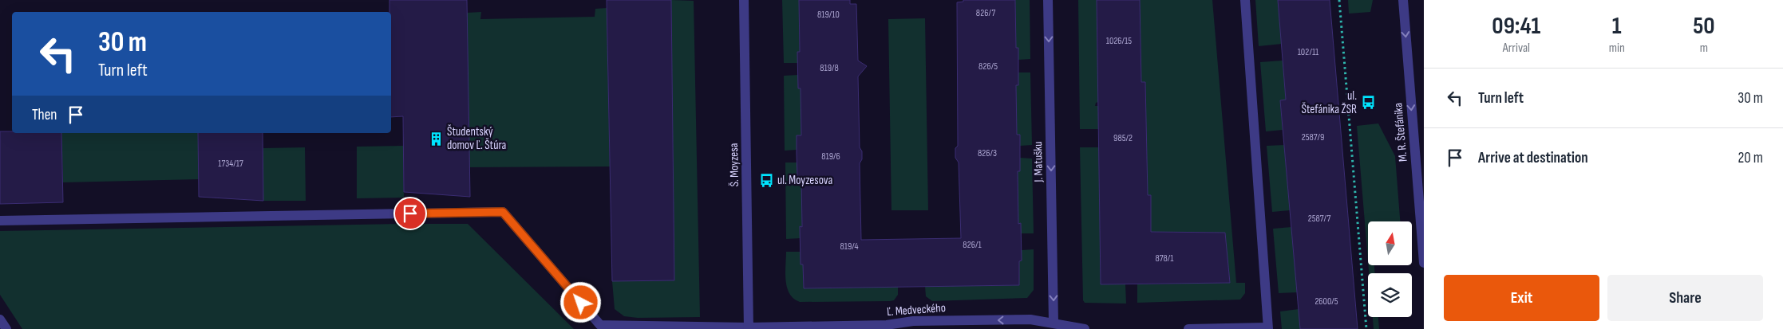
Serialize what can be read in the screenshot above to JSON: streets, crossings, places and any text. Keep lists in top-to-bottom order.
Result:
{
  "streets": {
    "street": [
      "M. R. Štefánika",
      "J. Matušku",
      "Š. Moyzesa",
      "Ľ. Medveckého"
    ]
  },
  "crossings": [
    ["J. Matušku", "Ľ. Medveckého"],
    ["Š. Moyzesa", "Ľ. Medveckého"]
  ],
  "one_way": ["M. R. Štefánika", "J. Matušku"],
  "places": {
    "bus stop": ["ul. Štefánika ŽSR", "ul. Moyzesova"],
    "building": ["Študentský domov Ľ. Štúra"]
  },
  "house_numbers": [
    "826/7",
    "819/10",
    "1026/15",
    "102/11",
    "826/5",
    "819/8",
    "2587/9",
    "985/2",
    "826/3",
    "819/6",
    "1734/17",
    "2587/7",
    "826/1",
    "819/4",
    "878/1",
    "2600/5"
  ],
  "north": "top",
  "page": {
    "eta": [
      "09:41",
      "Arrival",
      "1",
      "min",
      "50",
      "m"
    ],
    "turn": ["30 m", "Turn left"],
    "list": [
      {
        "name": "Turn left",
        "value": "30 m"
      },
      {
        "name": "Arrive at destination",
        "value": "20 m"
      }
    ],
    "then": "Then",
    "buttons": ["Exit", "Share"]
  }
}
